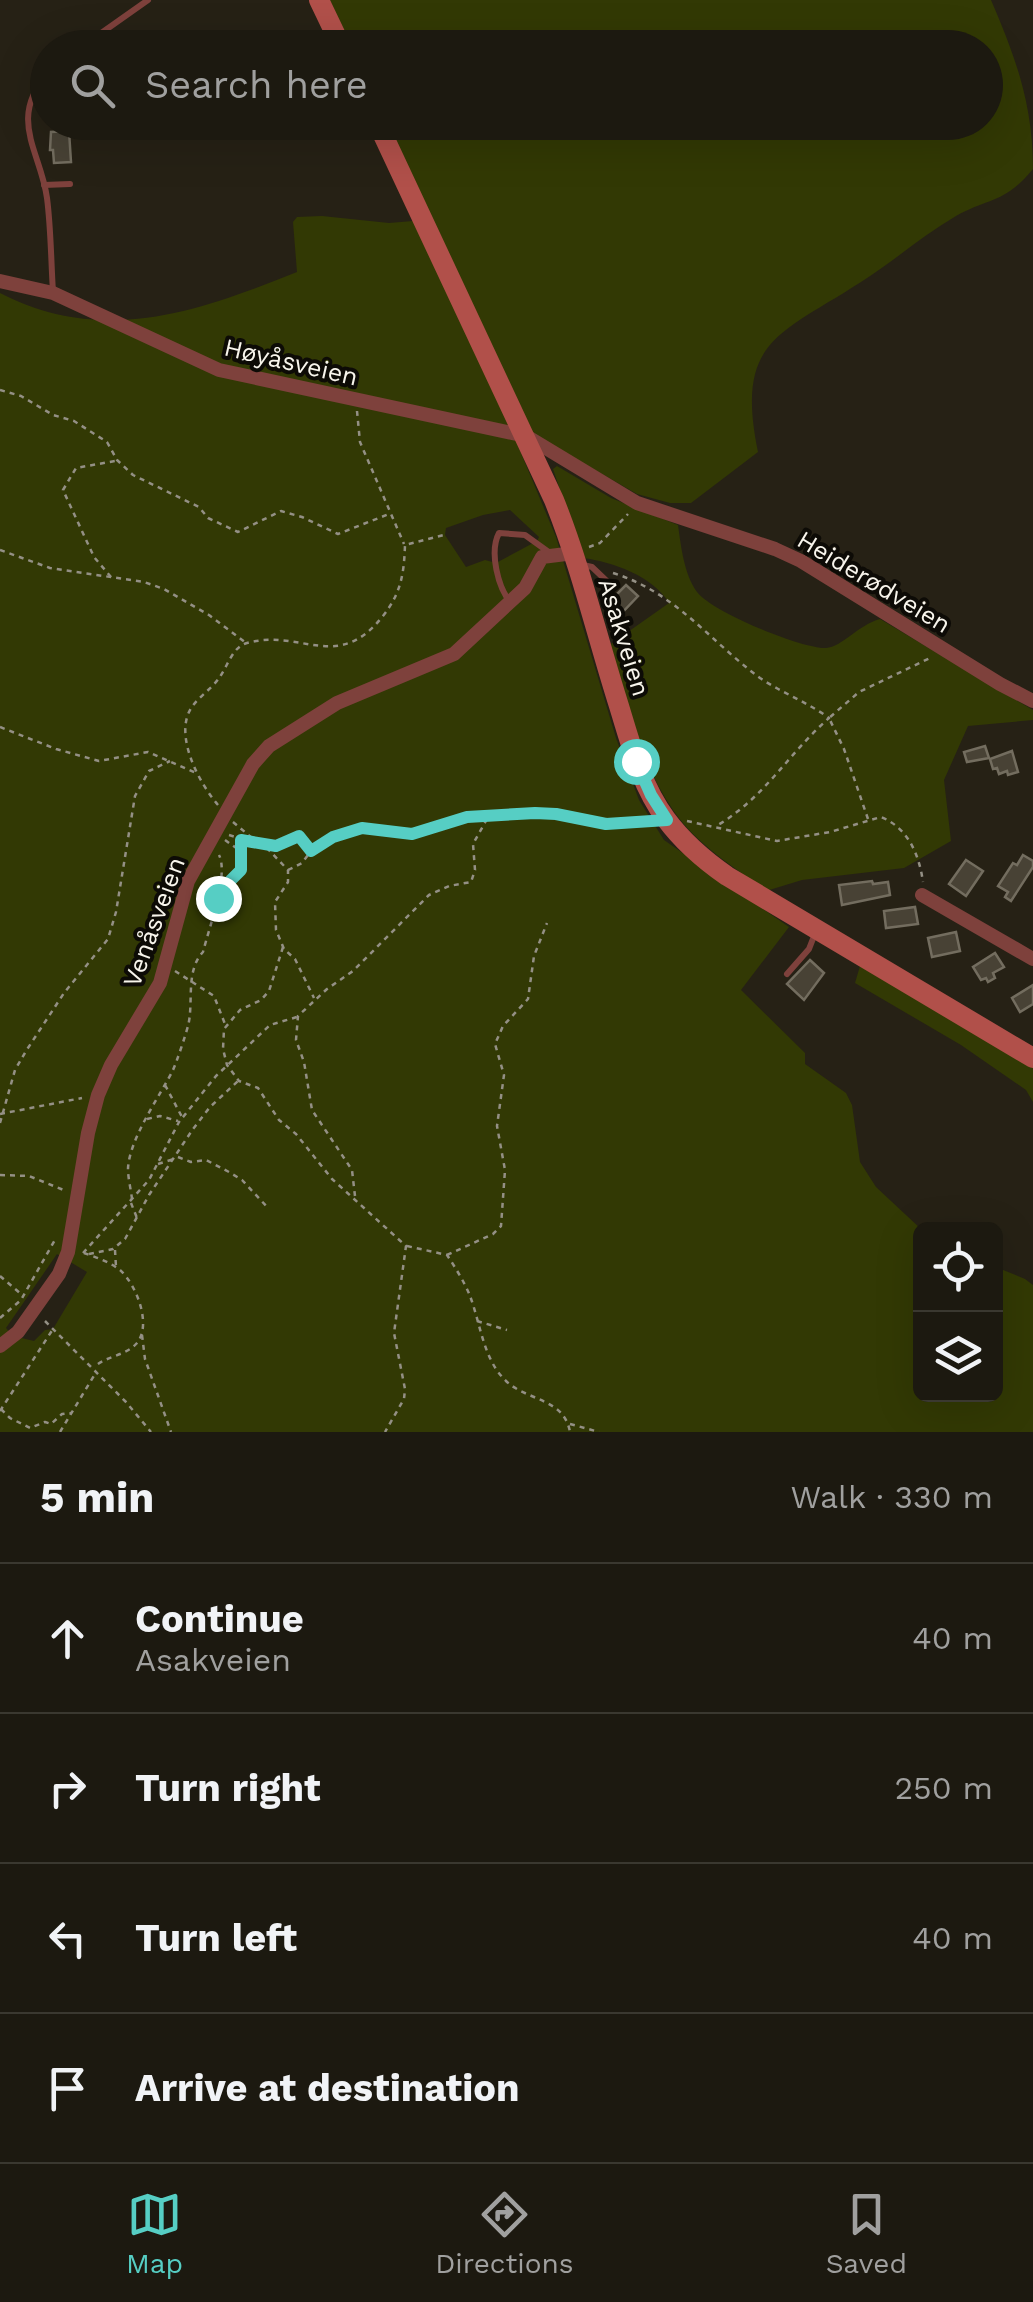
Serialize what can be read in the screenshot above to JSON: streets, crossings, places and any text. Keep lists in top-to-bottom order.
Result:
{
  "streets": {
    "main road": ["Asakveien"],
    "street": ["Høyåsveien", "Heiderødveien", "Venåsveien"]
  },
  "crossings": [
    ["Høyåsveien", "Heiderødveien"],
    ["Høyåsveien", "Asakveien"],
    ["Heiderødveien", "Asakveien"]
  ],
  "page": {
    "search": "Search here",
    "heading": ["5 min", "Walk · 330 m"],
    "list": [
      ["Continue", "Asakveien", "40 m"],
      ["Turn right", "250 m"],
      ["Turn left", "40 m"],
      "Arrive at destination"
    ],
    "nav": ["Map", "Directions", "Saved"]
  }
}
